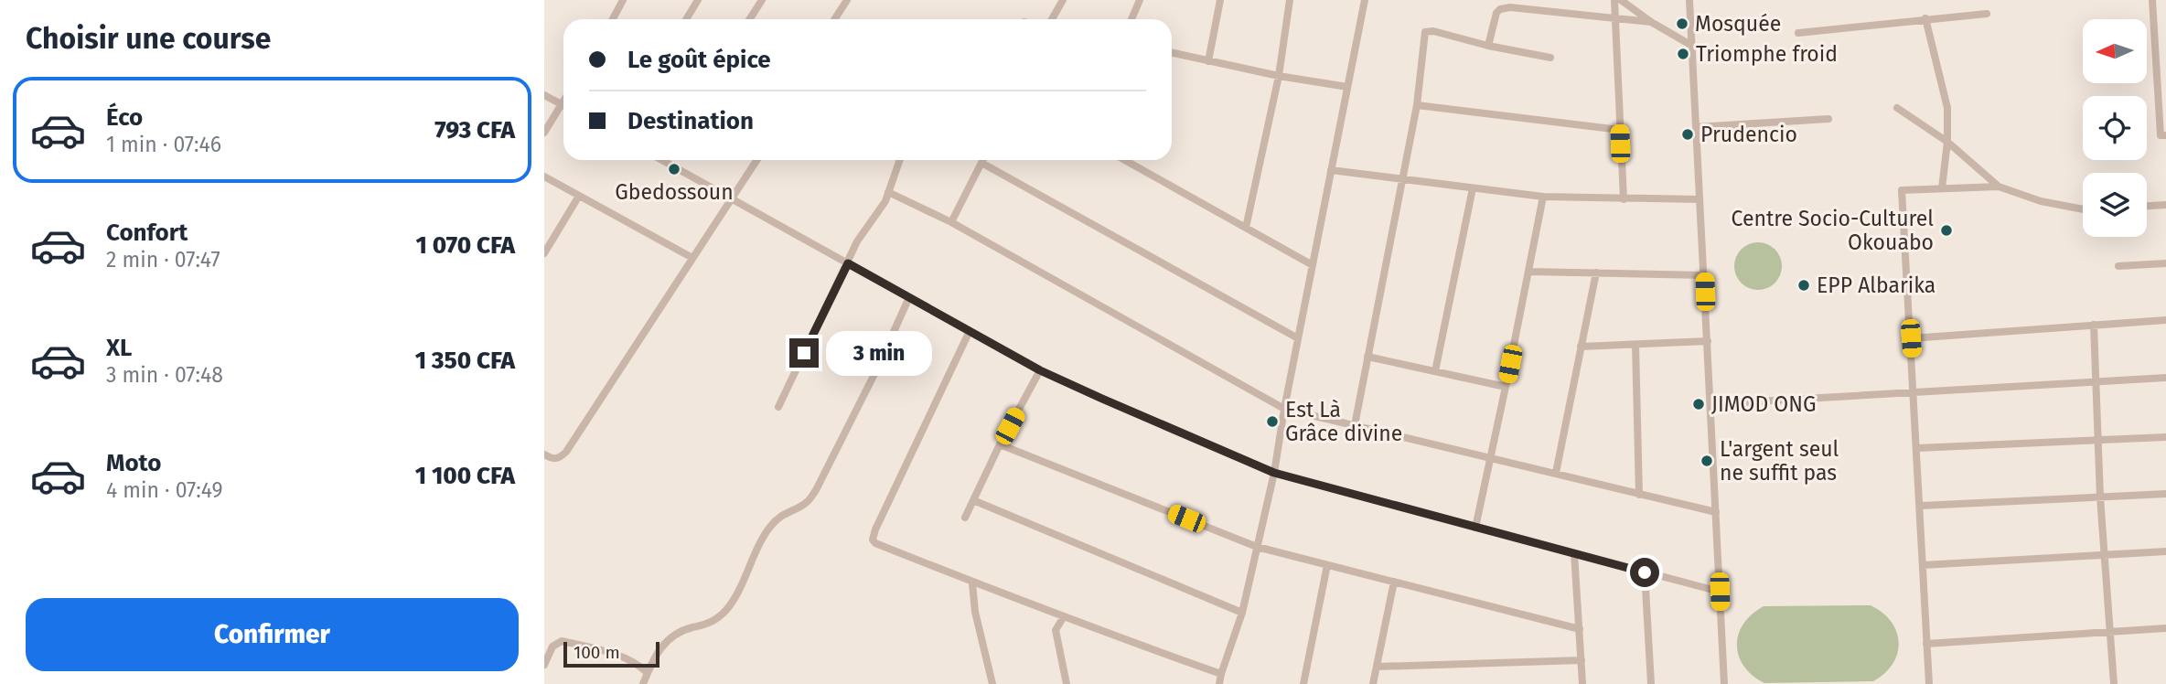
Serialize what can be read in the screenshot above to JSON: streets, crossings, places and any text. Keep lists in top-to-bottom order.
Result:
{
  "places": [
    "Mosquée",
    "Triomphe froid",
    "Prudencio",
    "Gbedossoun",
    "Centre Socio-Culturel Okouabo",
    "EPP Albarika",
    "JIMOD ONG",
    "Est Là Grâce divine",
    "L'argent seul ne suffit pas"
  ],
  "scale_bar": "100 m",
  "north": "left",
  "page": {
    "heading": "Choisir une course",
    "banner": ["Le goût épice", "Destination"],
    "list": [
      {
        "name": "Éco",
        "note": "1 min · 07:46",
        "value": "793 CFA"
      },
      {
        "name": "Confort",
        "note": "2 min · 07:47",
        "value": "1 070 CFA"
      },
      {
        "name": "XL",
        "note": "3 min · 07:48",
        "value": "1 350 CFA"
      },
      {
        "name": "Moto",
        "note": "4 min · 07:49",
        "value": "1 100 CFA"
      }
    ],
    "bubble": "3 min",
    "buttons": "Confirmer",
    "scale": "100 m"
  }
}
